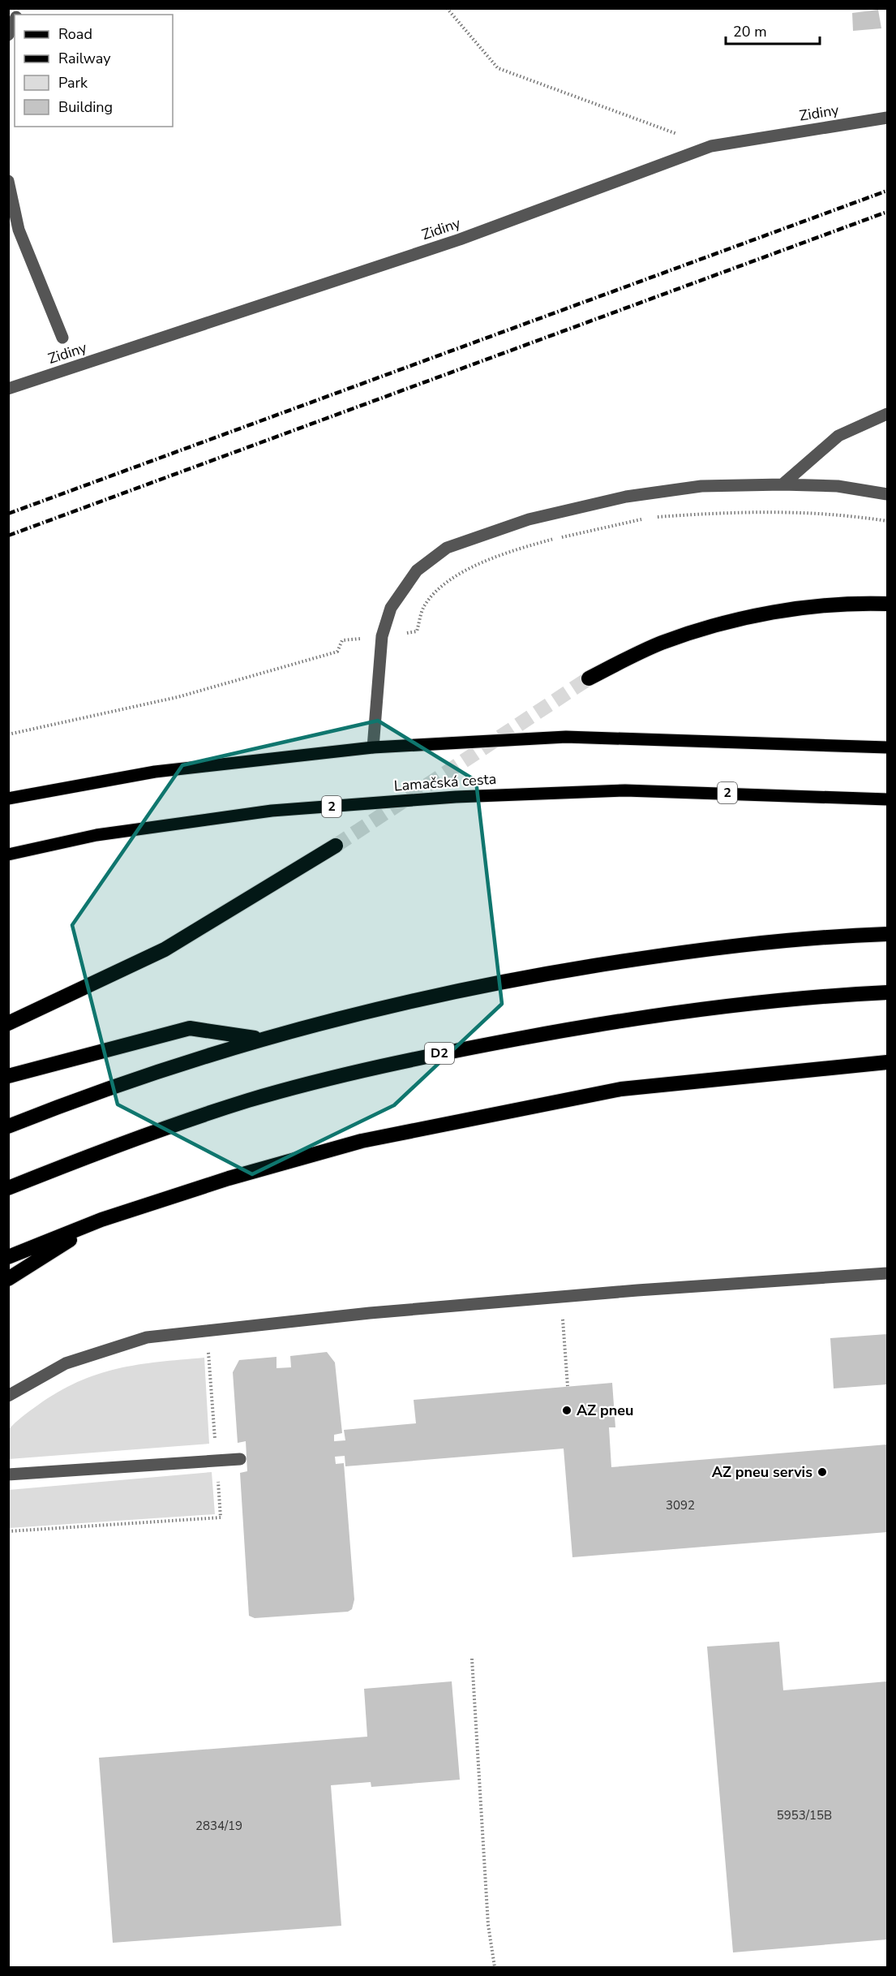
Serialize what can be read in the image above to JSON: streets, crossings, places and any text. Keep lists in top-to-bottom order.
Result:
{
  "streets": {
    "highway": ["D2"],
    "main road": ["Lamačská cesta", "2"],
    "street": ["Zidiny"]
  },
  "places": ["AZ pneu", "AZ pneu servis"],
  "house_numbers": ["3092", "5953/15B", "2834/19"],
  "legend": [
    "Road",
    "Railway",
    "Park",
    "Building"
  ],
  "scale_bar": "20 m"
}
